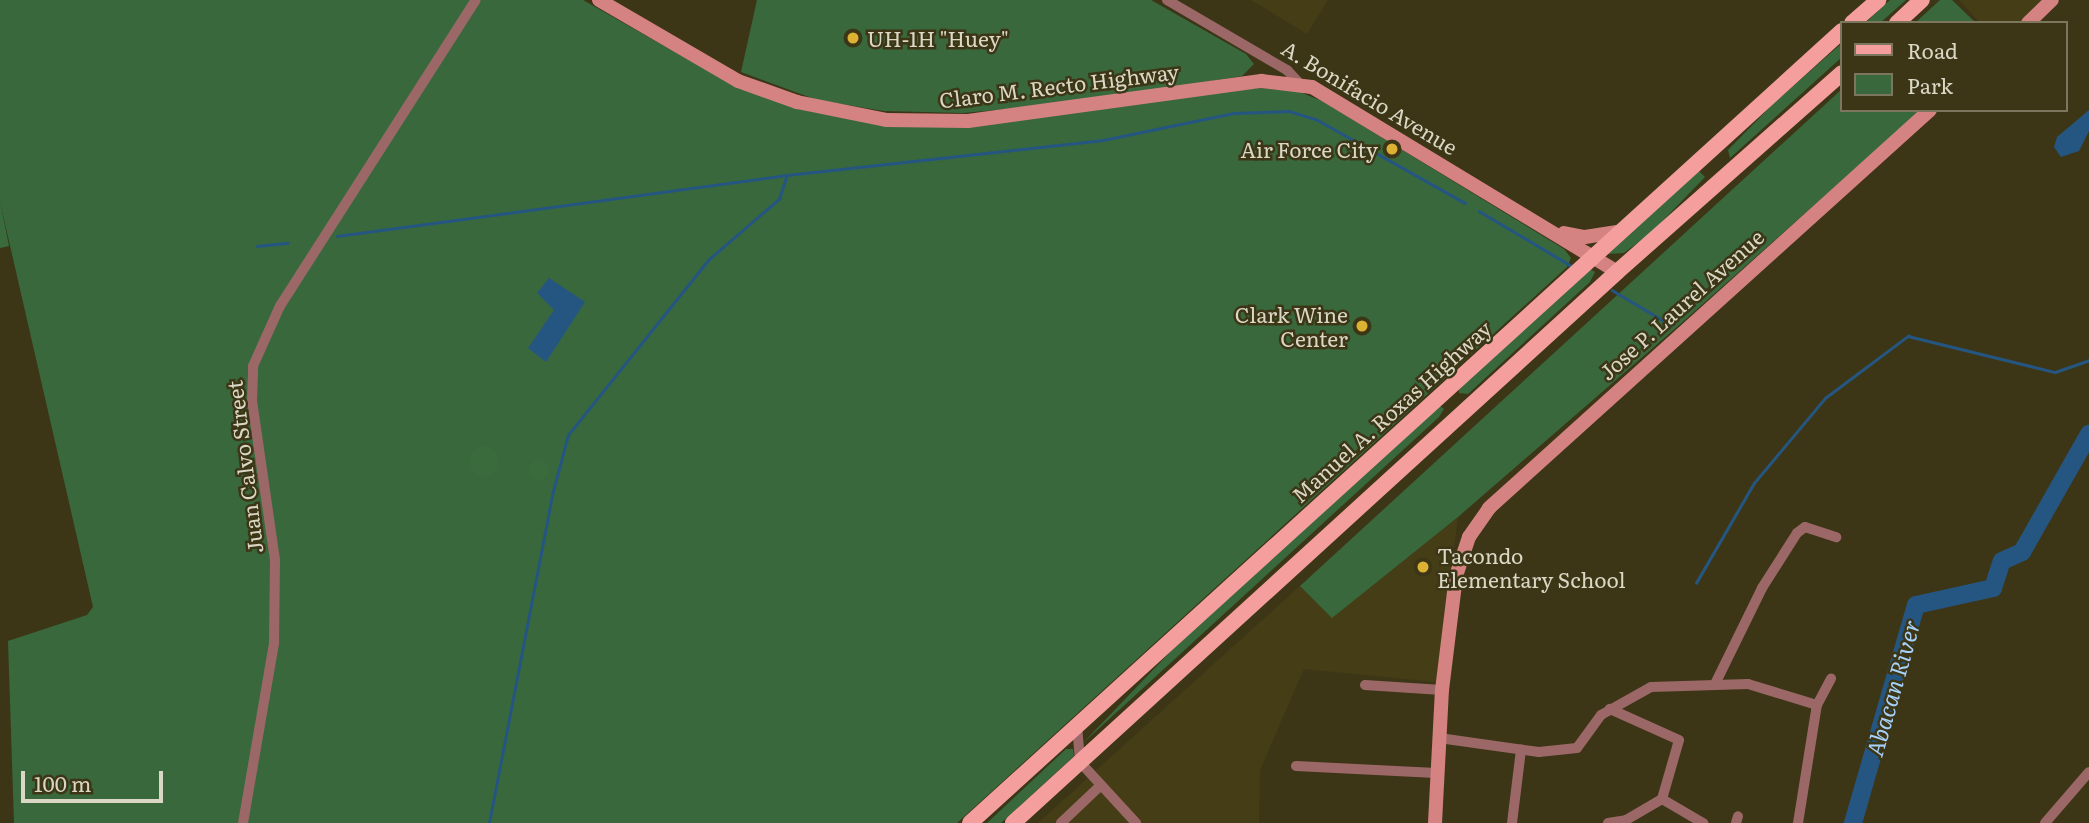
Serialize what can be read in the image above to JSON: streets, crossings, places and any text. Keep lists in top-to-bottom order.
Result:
{
  "streets": {
    "main road": [
      "Claro M. Recto Highway",
      "A. Bonifacio Avenue",
      "Jose P. Laurel Avenue",
      "Manuel A. Roxas Highway"
    ],
    "street": ["Juan Calvo Street"]
  },
  "crossings": [
    ["Claro M. Recto Highway", "A. Bonifacio Avenue"],
    ["A. Bonifacio Avenue", "Manuel A. Roxas Highway"]
  ],
  "water": ["Abacan River"],
  "places": [
    "UH-1H \"Huey\"",
    "Air Force City",
    "Clark Wine Center",
    "Tacondo Elementary School"
  ],
  "legend": ["Road", "Park"],
  "scale_bar": "100 m"
}
